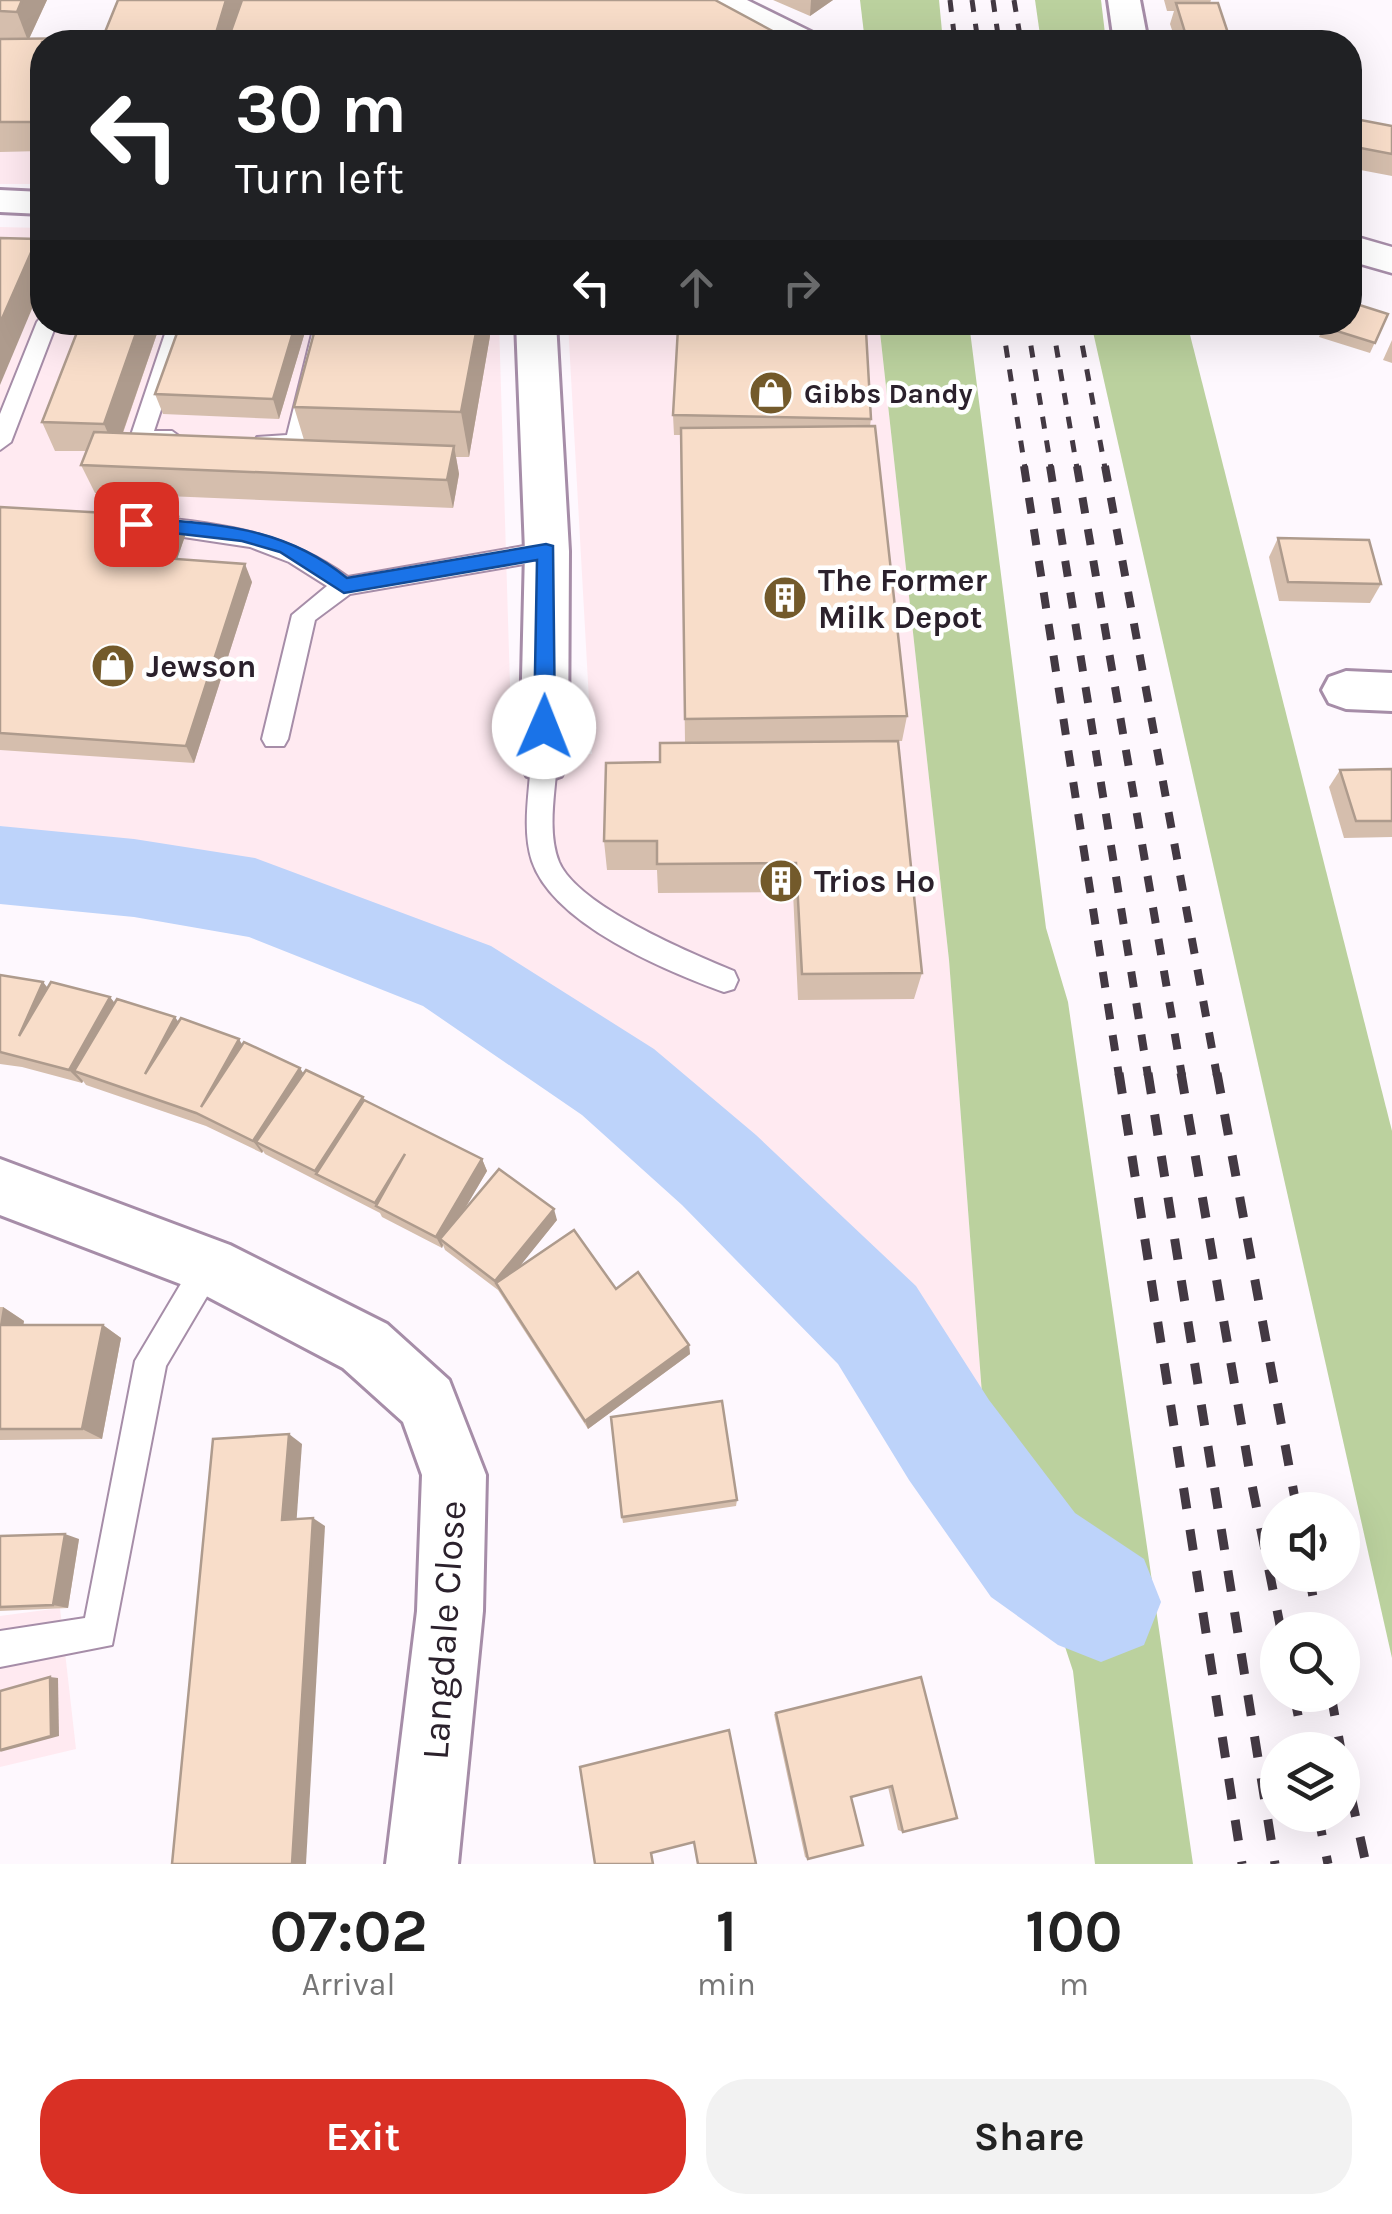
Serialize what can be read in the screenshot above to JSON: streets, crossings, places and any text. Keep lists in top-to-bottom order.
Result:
{
  "streets": {
    "street": ["Langdale Close"]
  },
  "places": {
    "shop": ["Gibbs Dandy", "Jewson"],
    "building": ["The Former Milk Depot", "Trios Ho"]
  },
  "page": {
    "turn": ["30 m", "Turn left"],
    "eta": [
      "07:02",
      "Arrival",
      "1",
      "min",
      "100",
      "m"
    ],
    "buttons": ["Exit", "Share"]
  }
}
